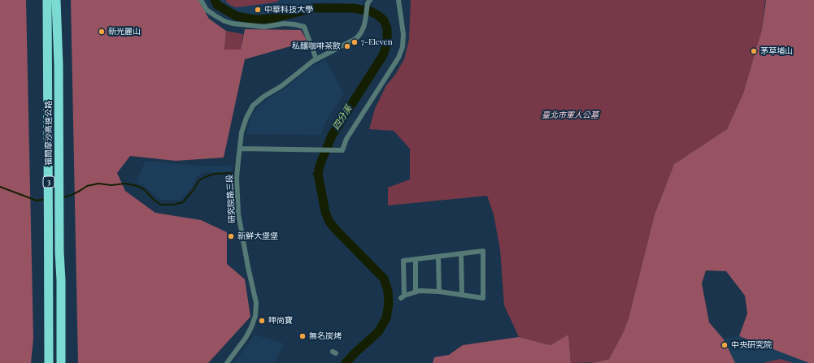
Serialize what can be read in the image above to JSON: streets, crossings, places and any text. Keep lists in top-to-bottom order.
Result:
{
  "streets": {
    "highway": ["福爾摩沙高速公路", "3"],
    "street": ["研究院路三段"]
  },
  "water": ["四分溪"],
  "parks": ["臺北市軍人公墓"],
  "places": [
    "中華科技大學",
    "新光麗山",
    "7-Eleven",
    "私釀咖啡茶飲",
    "茅草埔山",
    "新鮮大堡堡",
    "呷尚寶",
    "無名炭烤",
    "中央研究院"
  ]
}
